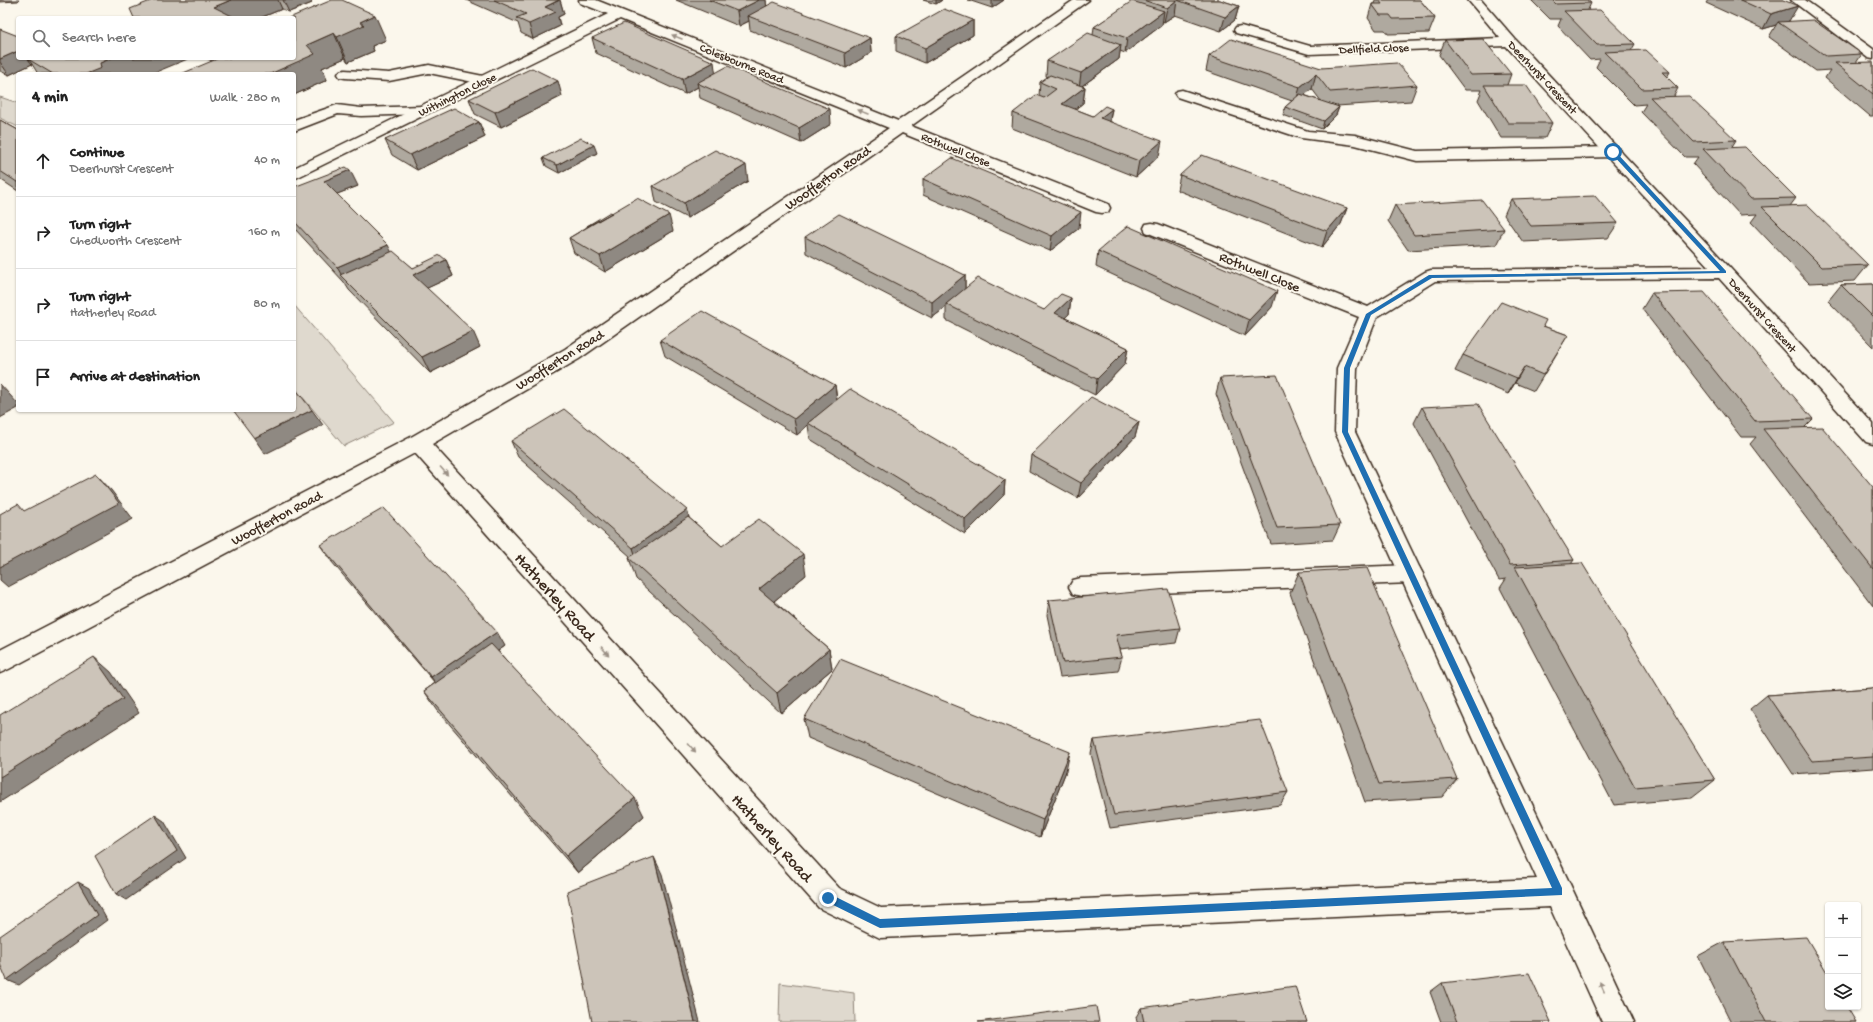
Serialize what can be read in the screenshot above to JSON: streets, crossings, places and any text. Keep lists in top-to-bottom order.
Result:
{
  "streets": {
    "street": [
      "Dellfield Close",
      "Colesbourne Road",
      "Deerhurst Crescent",
      "Withington Close",
      "Rothwell Close",
      "Woofferton Road",
      "Hatherley Road"
    ]
  },
  "crossings": [
    ["Dellfield Close", "Deerhurst Crescent"],
    ["Colesbourne Road", "Withington Close"],
    ["Colesbourne Road", "Rothwell Close"],
    ["Colesbourne Road", "Woofferton Road"],
    ["Rothwell Close", "Woofferton Road"],
    ["Woofferton Road", "Hatherley Road"]
  ],
  "one_way": ["Colesbourne Road", "Hatherley Road"],
  "page": {
    "search": "Search here",
    "heading": ["4 min", "Walk · 280 m"],
    "list": [
      ["Continue", "Deerhurst Crescent", "40 m"],
      ["Turn right", "Chedworth Crescent", "160 m"],
      ["Turn right", "Hatherley Road", "80 m"],
      "Arrive at destination"
    ],
    "map_buttons": ["+", "−"]
  }
}
